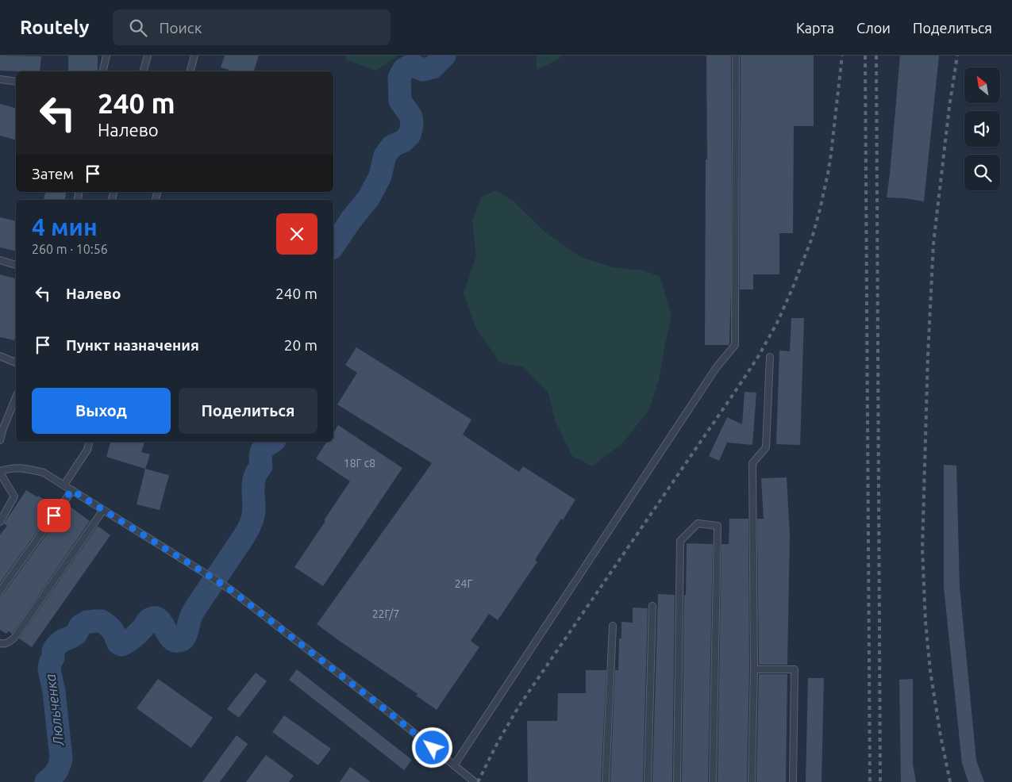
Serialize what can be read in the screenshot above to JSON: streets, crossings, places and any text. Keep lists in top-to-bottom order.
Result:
{
  "water": ["Люльченка"],
  "house_numbers": ["18Г с8", "24Г", "22Г/7"],
  "north": "top left",
  "page": {
    "header": "Routely",
    "search": "Поиск",
    "nav": ["Карта", "Слои", "Поделиться"],
    "turn": ["240 m", "Налево"],
    "then": "Затем",
    "heading": ["4 мин", "260 m · 10:56"],
    "list": [
      {
        "name": "Налево",
        "value": "240 m"
      },
      {
        "name": "Пункт назначения",
        "value": "20 m"
      }
    ],
    "buttons": ["Выход", "Поделиться"]
  }
}
